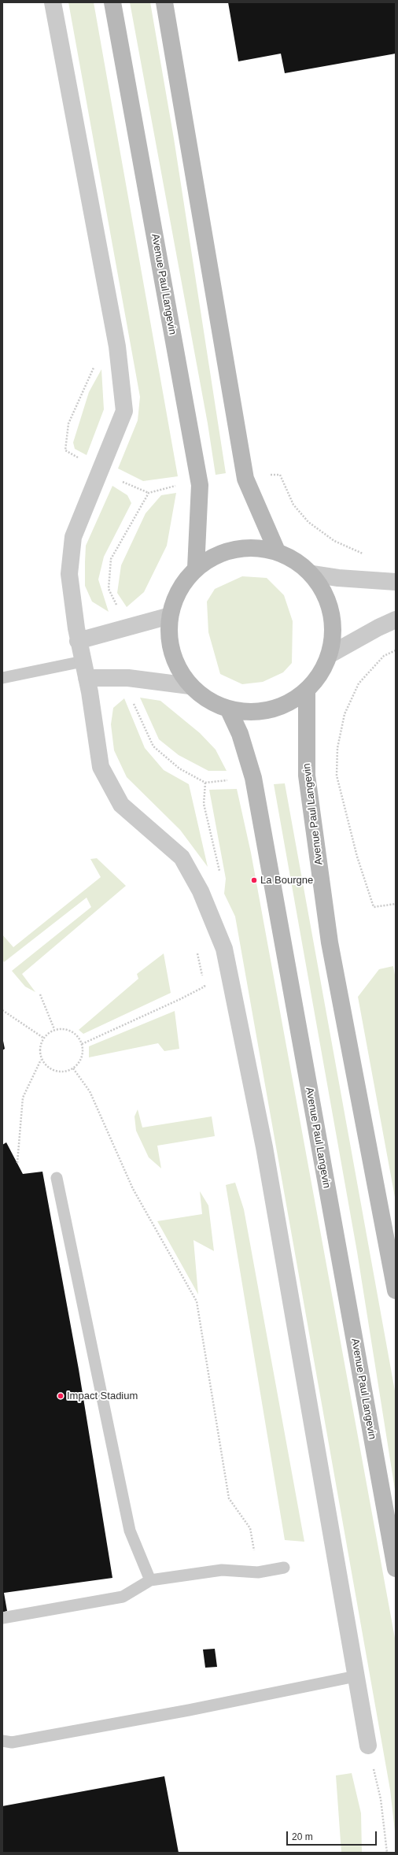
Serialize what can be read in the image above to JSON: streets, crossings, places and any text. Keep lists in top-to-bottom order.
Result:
{
  "streets": {
    "main road": ["Avenue Paul Langevin"]
  },
  "places": ["La Bourgne", "Impact Stadium"],
  "scale_bar": "20 m"
}
